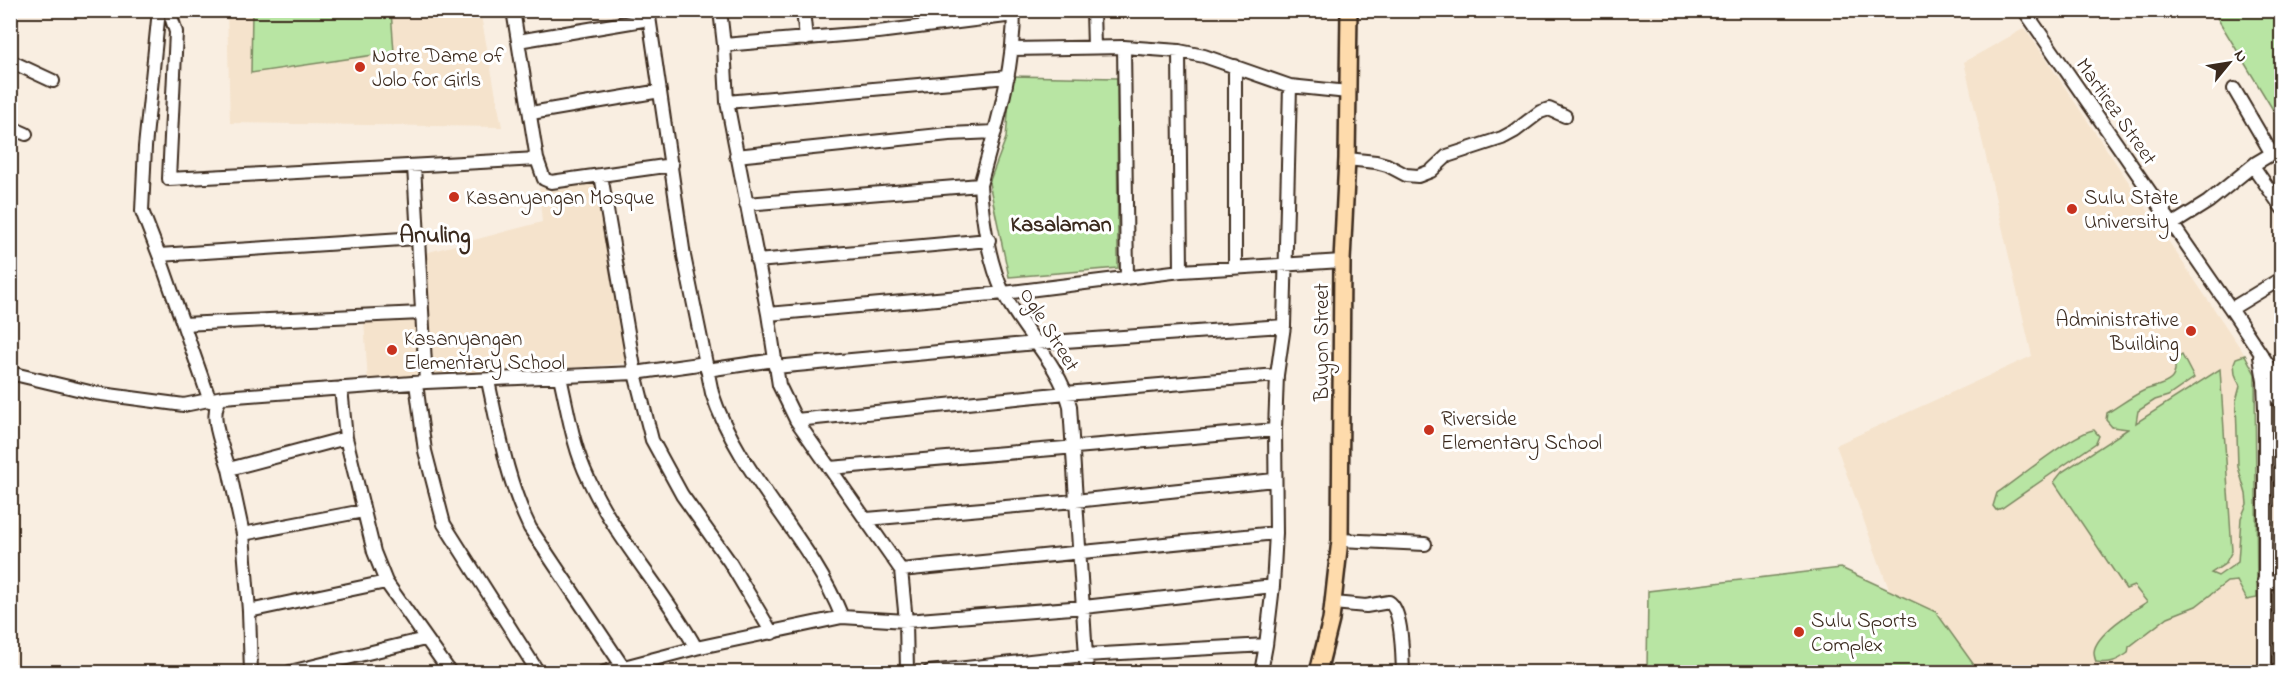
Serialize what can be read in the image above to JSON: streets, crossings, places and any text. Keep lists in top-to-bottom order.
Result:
{
  "streets": {
    "main road": ["Buyon Street"],
    "street": ["Martirez Street", "Ogle Street"]
  },
  "districts": ["Kasalaman", "Anuling"],
  "places": [
    "Notre Dame of Jolo for Girls",
    "Kasanyangan Mosque",
    "Sulu State University",
    "Administrative Building",
    "Kasanyangan Elementary School",
    "Riverside Elementary School",
    "Sulu Sports Complex"
  ],
  "north": "top right"
}
